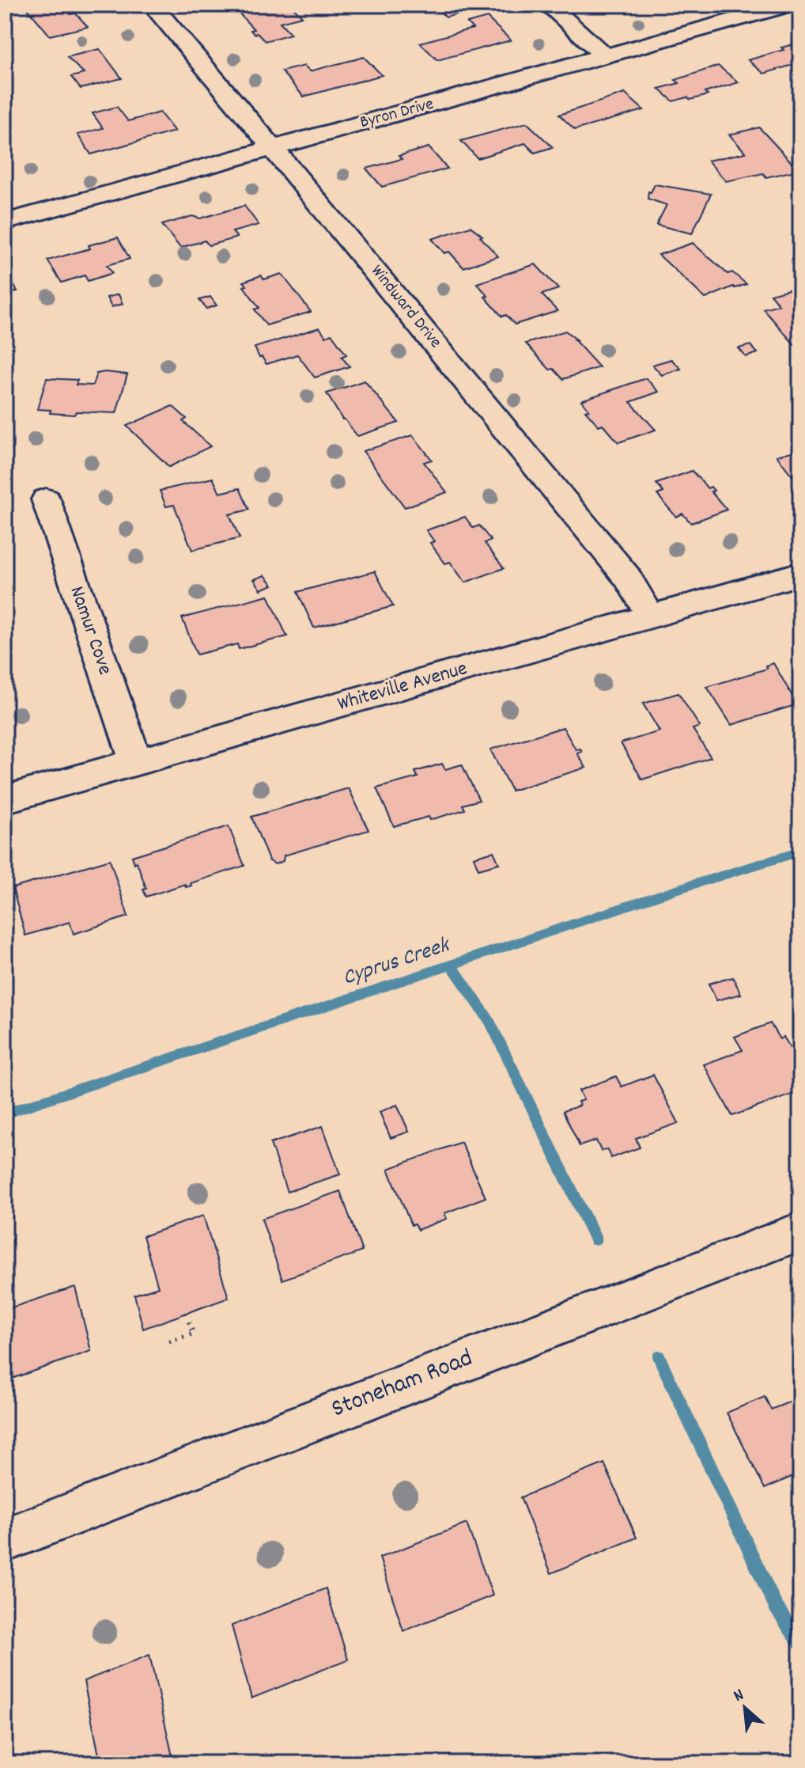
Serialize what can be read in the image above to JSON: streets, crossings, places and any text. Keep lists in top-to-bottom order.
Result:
{
  "streets": {
    "street": [
      "Byron Drive",
      "Windward Drive",
      "Namur Cove",
      "Whiteville Avenue",
      "Stoneham Road"
    ]
  },
  "crossings": [
    ["Byron Drive", "Windward Drive"],
    ["Windward Drive", "Whiteville Avenue"],
    ["Namur Cove", "Whiteville Avenue"]
  ],
  "water": ["Cyprus Creek"],
  "north": "top left"
}
